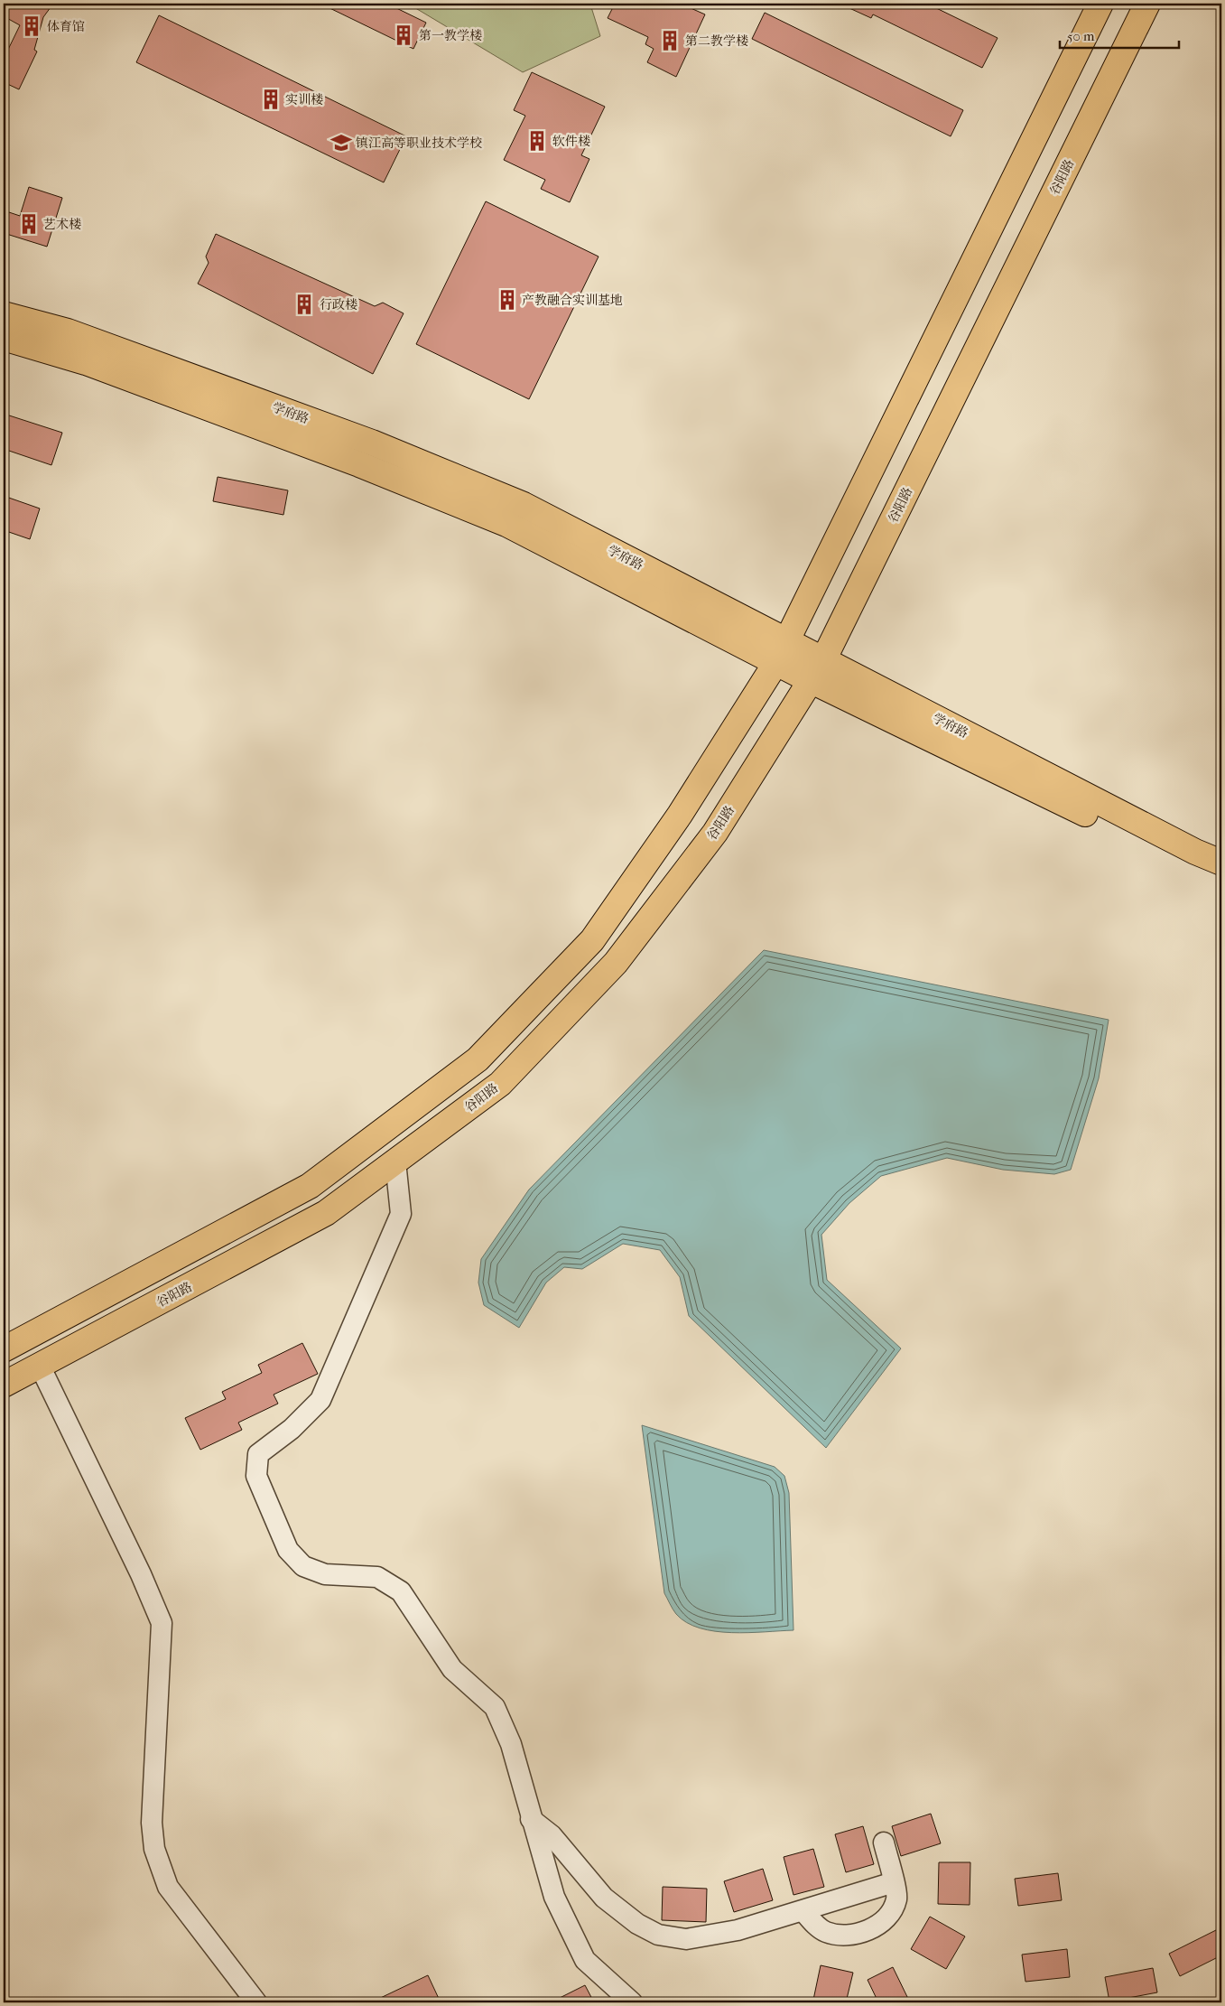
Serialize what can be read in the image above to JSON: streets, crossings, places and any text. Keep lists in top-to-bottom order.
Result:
{
  "streets": {
    "main road": ["谷阳路", "学府路"]
  },
  "crossings": [
    ["谷阳路", "学府路"]
  ],
  "places": {
    "building": [
      "体育馆",
      "第一教学楼",
      "第二教学楼",
      "实训楼",
      "软件楼",
      "艺术楼",
      "产教融合实训基地",
      "行政楼"
    ],
    "school or university": ["镇江高等职业技术学校"]
  },
  "scale_bar": "50 m"
}
